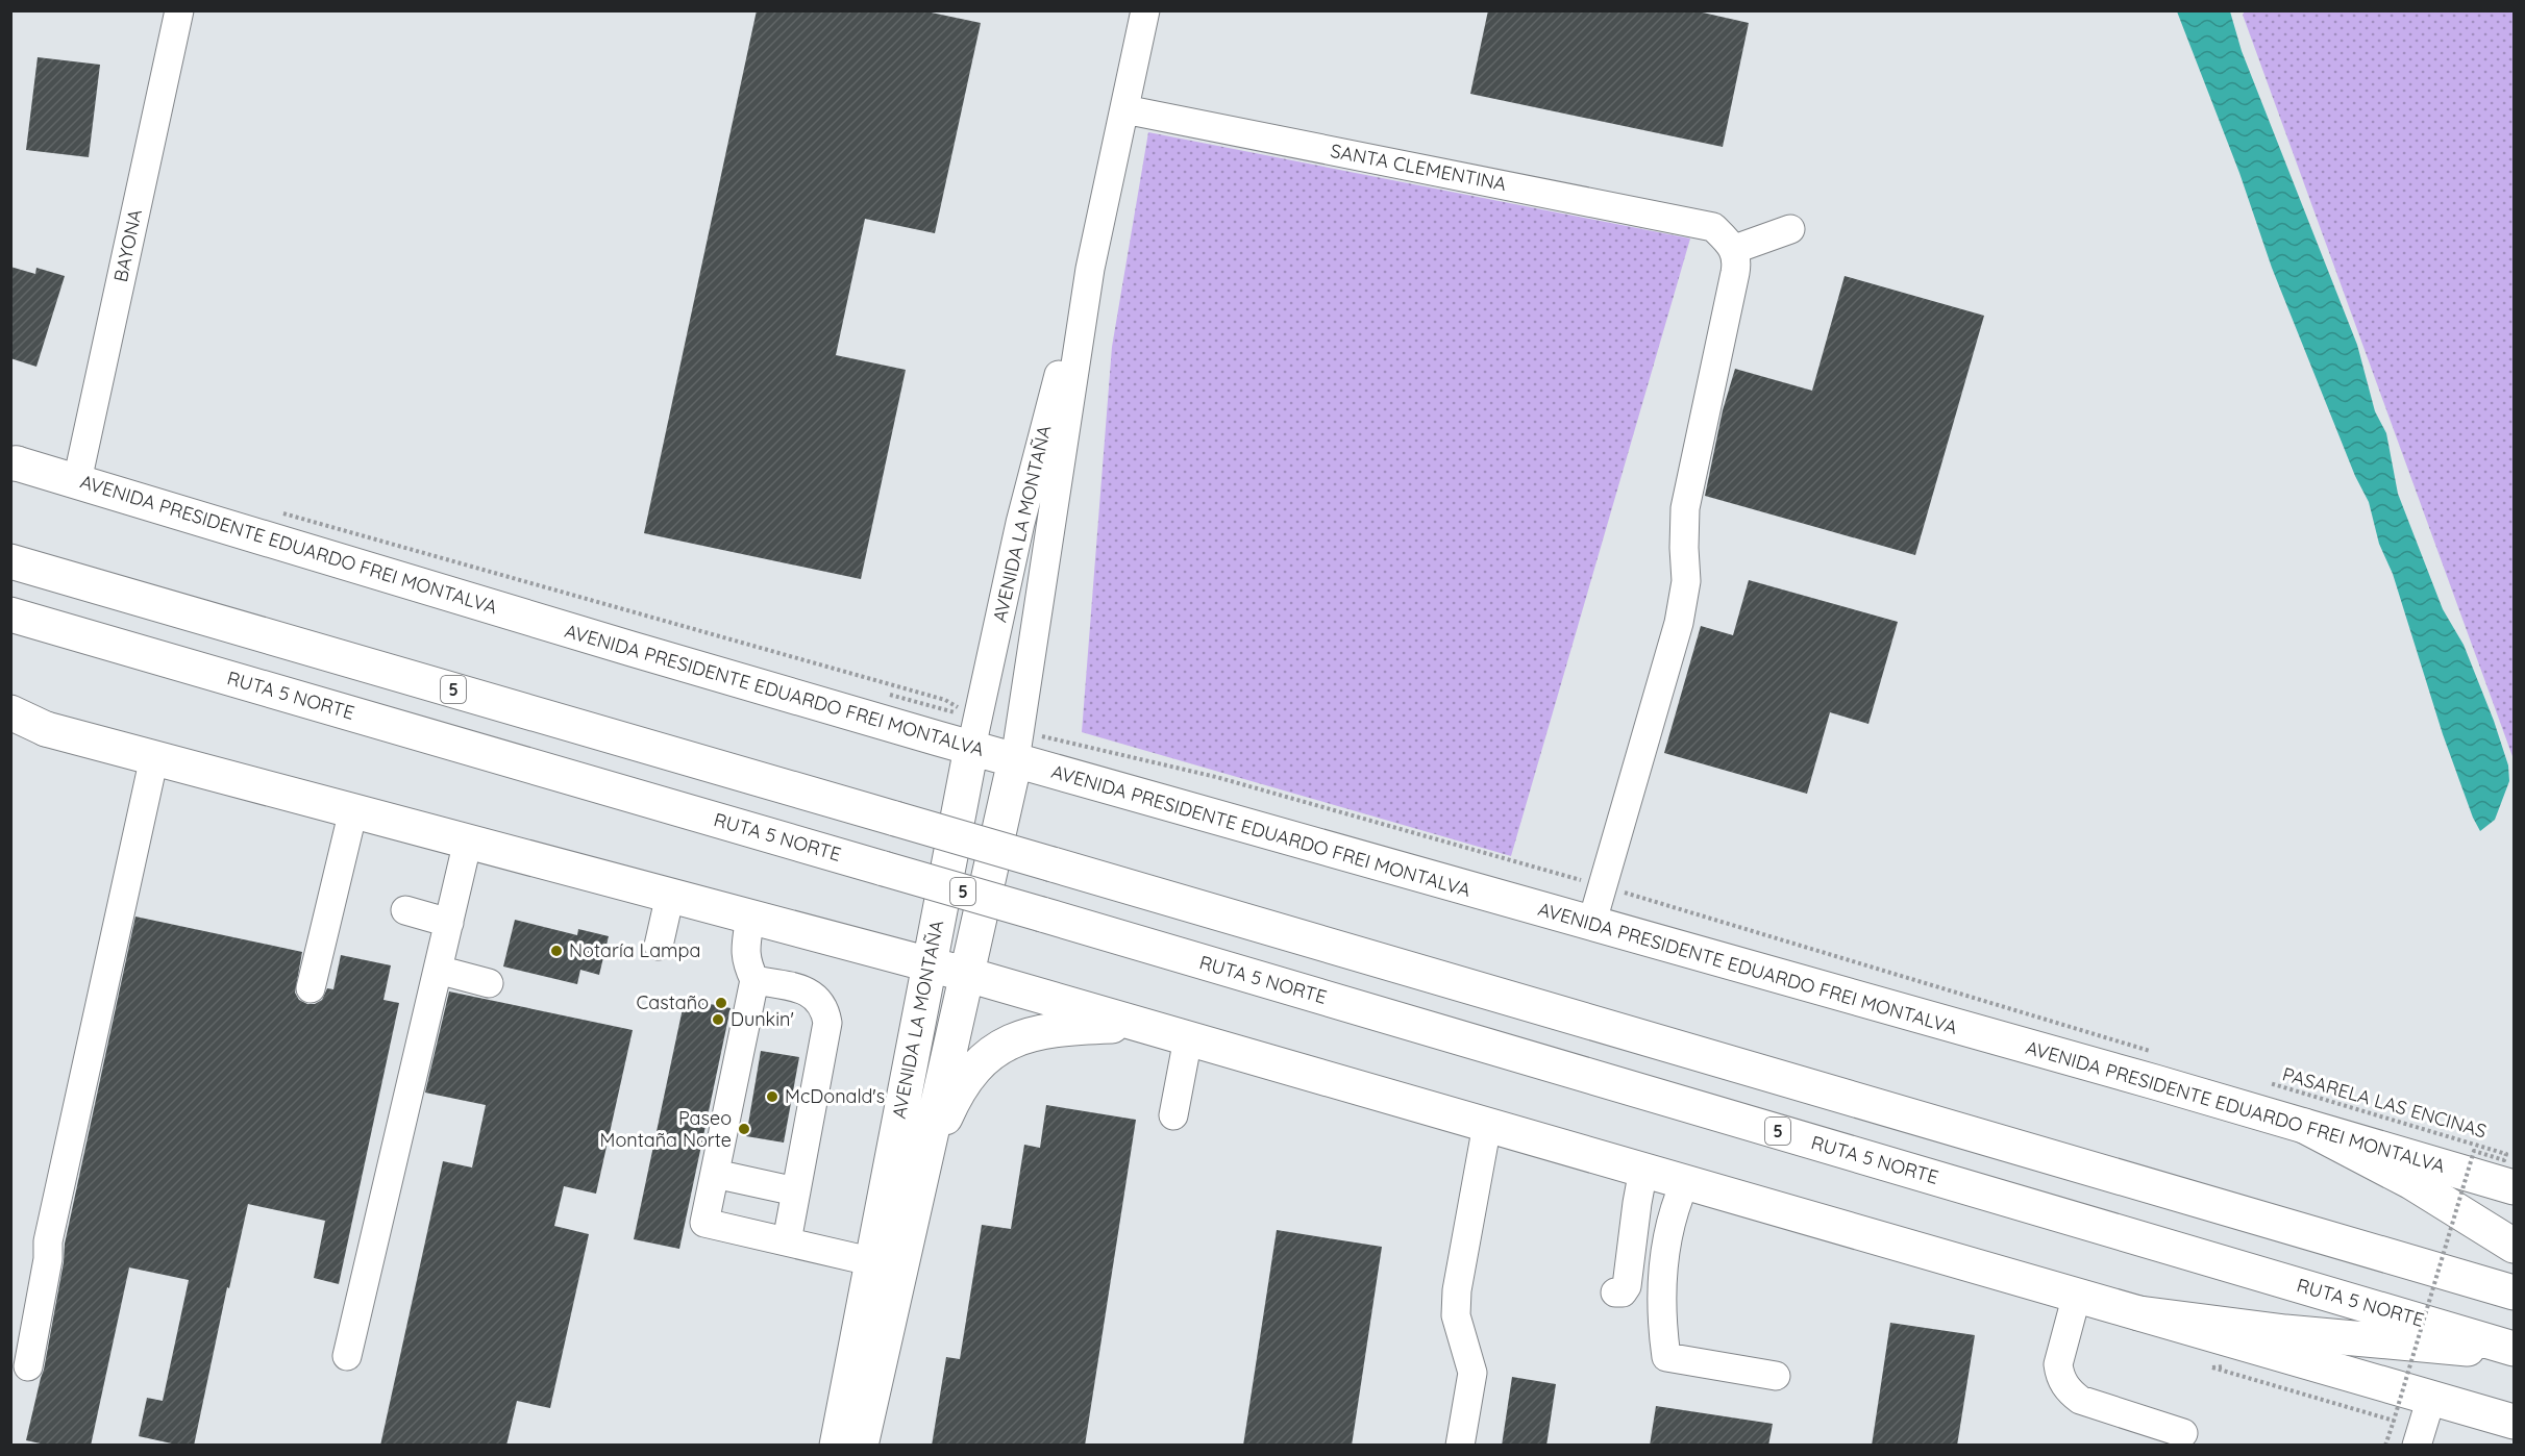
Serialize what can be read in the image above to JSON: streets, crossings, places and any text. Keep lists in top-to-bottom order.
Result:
{
  "streets": {
    "main road": [
      "AVENIDA LA MONTAÑA",
      "AVENIDA PRESIDENTE EDUARDO FREI MONTALVA",
      "5",
      "RUTA 5 NORTE"
    ],
    "street": ["SANTA CLEMENTINA", "BAYONA"],
    "path": ["PASARELA LAS ENCINAS"]
  },
  "crossings": [
    ["SANTA CLEMENTINA", "AVENIDA LA MONTAÑA"],
    ["BAYONA", "AVENIDA PRESIDENTE EDUARDO FREI MONTALVA"],
    ["AVENIDA LA MONTAÑA", "AVENIDA PRESIDENTE EDUARDO FREI MONTALVA"]
  ],
  "places": [
    "Notaría Lampa",
    "Castaño",
    "Dunkin'",
    "McDonald's",
    "Paseo Montaña Norte"
  ]
}
